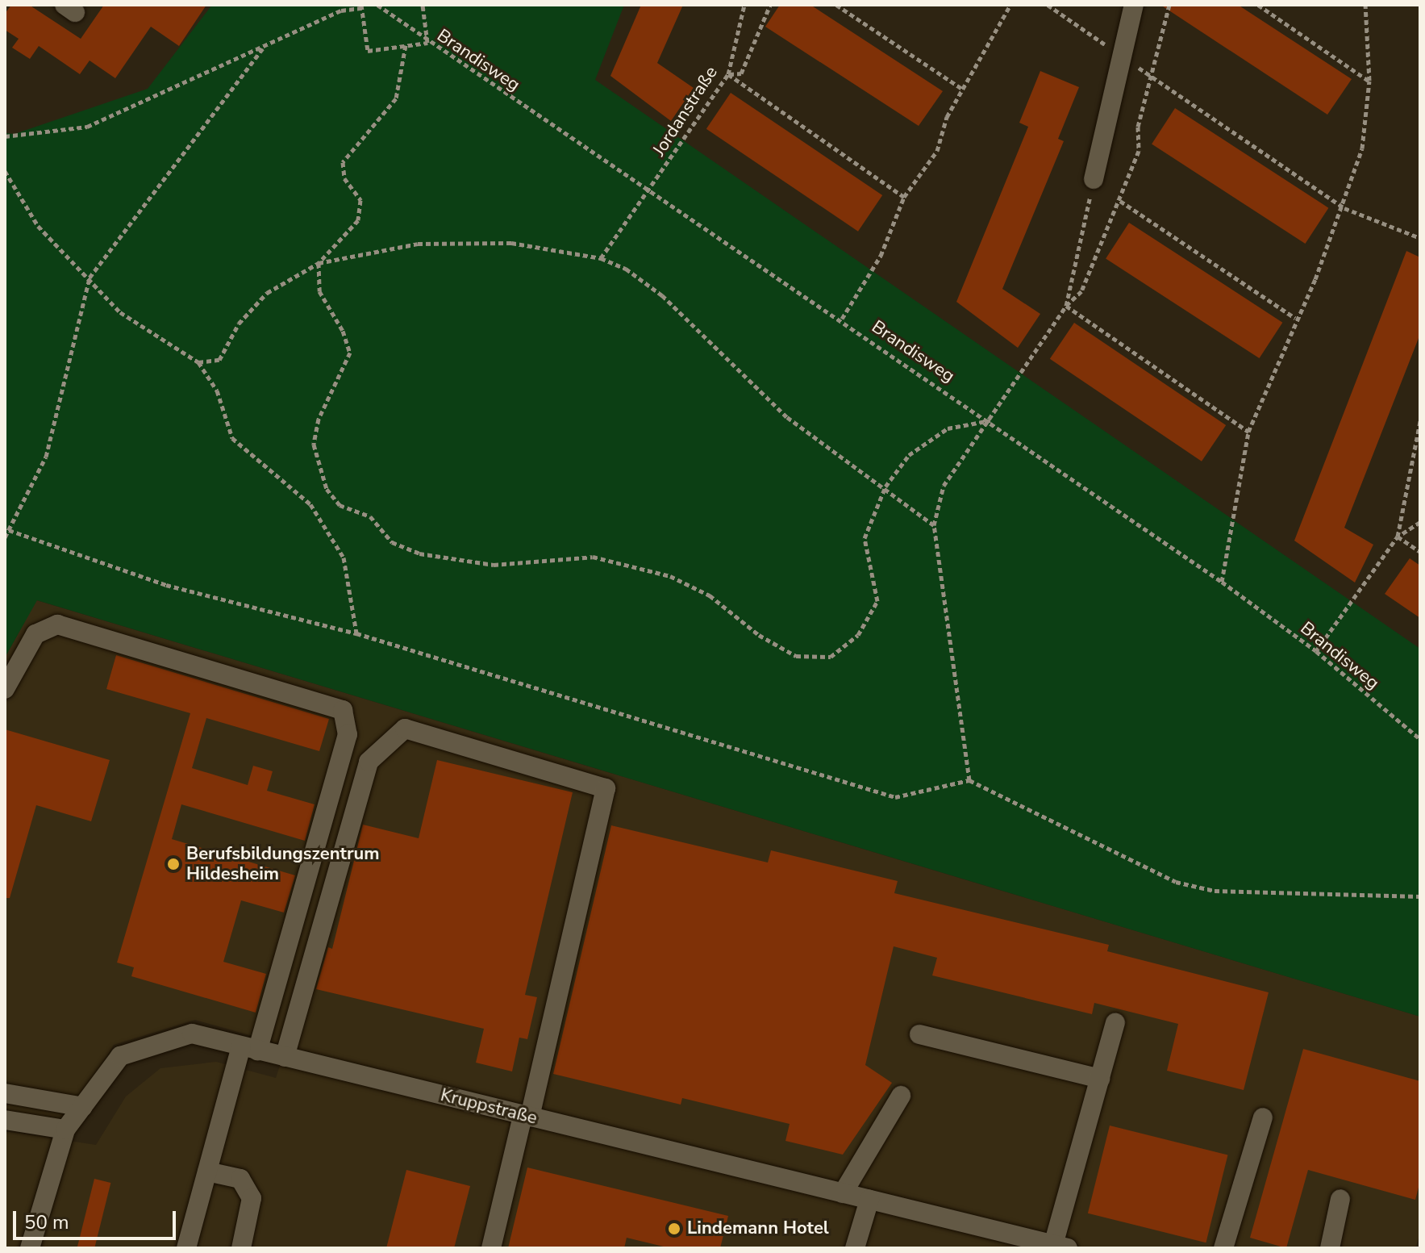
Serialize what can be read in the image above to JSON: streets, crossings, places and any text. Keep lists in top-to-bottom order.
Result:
{
  "streets": {
    "street": ["Kruppstraße"],
    "path": ["Brandisweg", "Jordanstraße"]
  },
  "crossings": [
    ["Brandisweg", "Jordanstraße"]
  ],
  "places": ["Berufsbildungszentrum Hildesheim", "Lindemann Hotel"],
  "scale_bar": "50 m"
}
